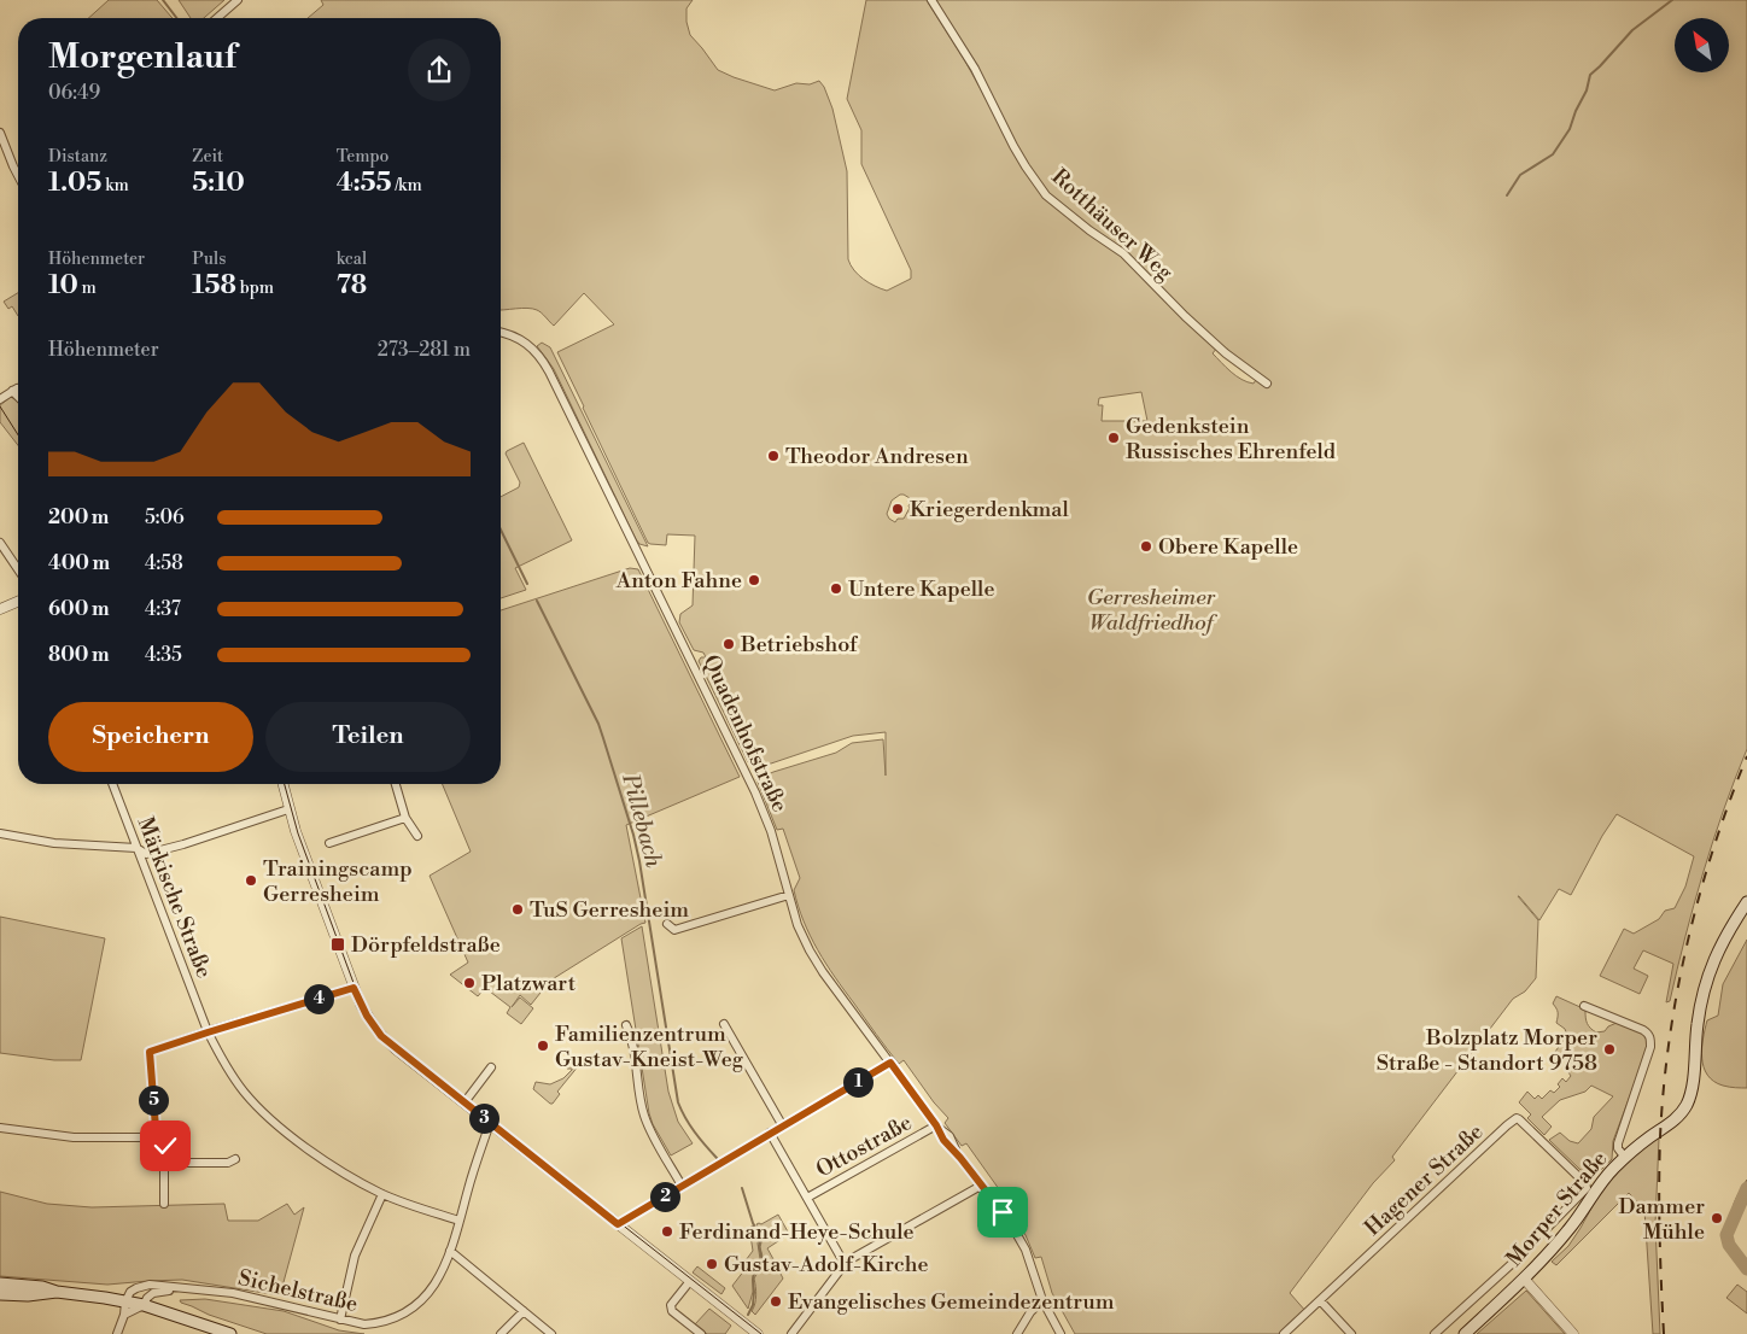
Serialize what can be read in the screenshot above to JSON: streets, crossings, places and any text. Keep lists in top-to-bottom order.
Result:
{
  "streets": {
    "main road": ["Morper Straße"],
    "street": [
      "Rotthäuser Weg",
      "Quadenhofstraße",
      "Märkische Straße",
      "Ottostraße",
      "Hagener Straße",
      "Sichelstraße"
    ]
  },
  "crossings": [
    ["Quadenhofstraße", "Ottostraße"],
    ["Märkische Straße", "Sichelstraße"],
    ["Hagener Straße", "Morper Straße"]
  ],
  "water": ["Pillebach"],
  "parks": ["Gerresheimer Waldfriedhof"],
  "places": {
    "other": [
      "Gedenkstein Russisches Ehrenfeld",
      "Theodor Andresen",
      "Kriegerdenkmal",
      "Obere Kapelle",
      "Anton Fahne",
      "Untere Kapelle",
      "Betriebshof",
      "Trainingscamp Gerresheim",
      "TuS Gerresheim",
      "Platzwart",
      "Familienzentrum Gustav-Kneist-Weg",
      "Bolzplatz Morper Straße - Standort 9758",
      "Dammer Mühle",
      "Ferdinand-Heye-Schule",
      "Gustav-Adolf-Kirche",
      "Evangelisches Gemeindezentrum"
    ],
    "transit": ["Dörpfeldstraße"]
  },
  "north": "top left",
  "page": {
    "heading": ["Morgenlauf", "06:49"],
    "stats": [
      ["Distanz", "1.05 km"],
      ["Zeit", "5:10"],
      ["Tempo", "4:55 /km"],
      ["Höhenmeter", "10 m"],
      ["Puls", "158 bpm"],
      ["kcal", "78"]
    ],
    "chart": ["Höhenmeter", "273–281 m"],
    "list": [
      {
        "name": "200 m",
        "note": "5:06"
      },
      {
        "name": "400 m",
        "note": "4:58"
      },
      {
        "name": "600 m",
        "note": "4:37"
      },
      {
        "name": "800 m",
        "note": "4:35"
      }
    ],
    "buttons": ["Speichern", "Teilen"],
    "pins": [
      "4",
      "1",
      "5",
      "3",
      "2"
    ]
  }
}
